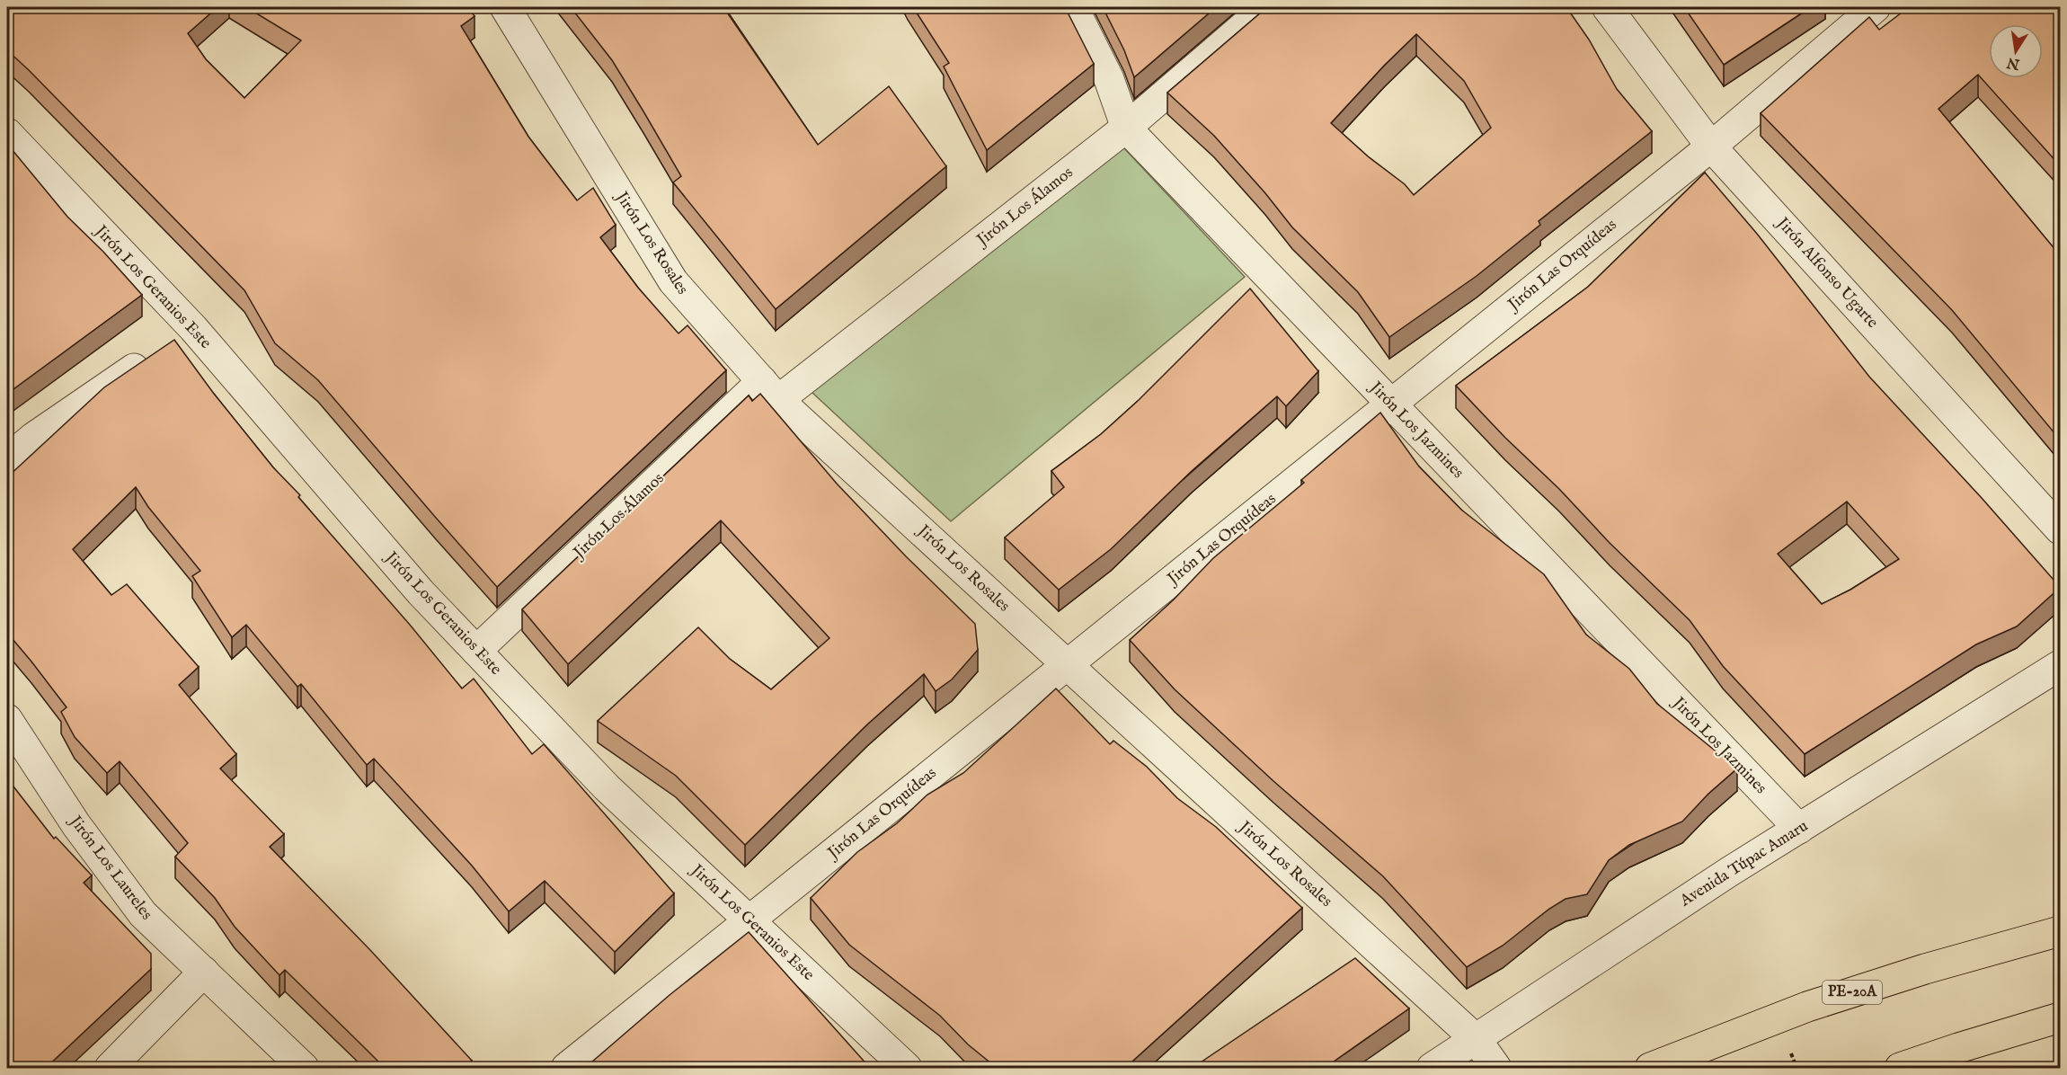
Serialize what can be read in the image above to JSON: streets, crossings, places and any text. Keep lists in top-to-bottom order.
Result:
{
  "streets": {
    "highway": ["PE-20A"],
    "street": [
      "Jirón Los Álamos",
      "Jirón Los Rosales",
      "Jirón Las Orquídeas",
      "Jirón Alfonso Ugarte",
      "Jirón Los Geranios Este",
      "Jirón Los Jazmines",
      "Avenida Túpac Amaru",
      "Jirón Los Laureles"
    ]
  },
  "crossings": [
    ["Jirón Los Álamos", "Jirón Los Rosales"],
    ["Jirón Los Álamos", "Jirón Los Geranios Este"],
    ["Jirón Los Álamos", "Jirón Los Jazmines"],
    ["Jirón Los Rosales", "Jirón Las Orquídeas"],
    ["Jirón Los Rosales", "Avenida Túpac Amaru"],
    ["Jirón Las Orquídeas", "Jirón Alfonso Ugarte"],
    ["Jirón Las Orquídeas", "Jirón Los Geranios Este"],
    ["Jirón Las Orquídeas", "Jirón Los Jazmines"],
    ["Jirón Los Jazmines", "Avenida Túpac Amaru"]
  ],
  "north": "bottom"
}
